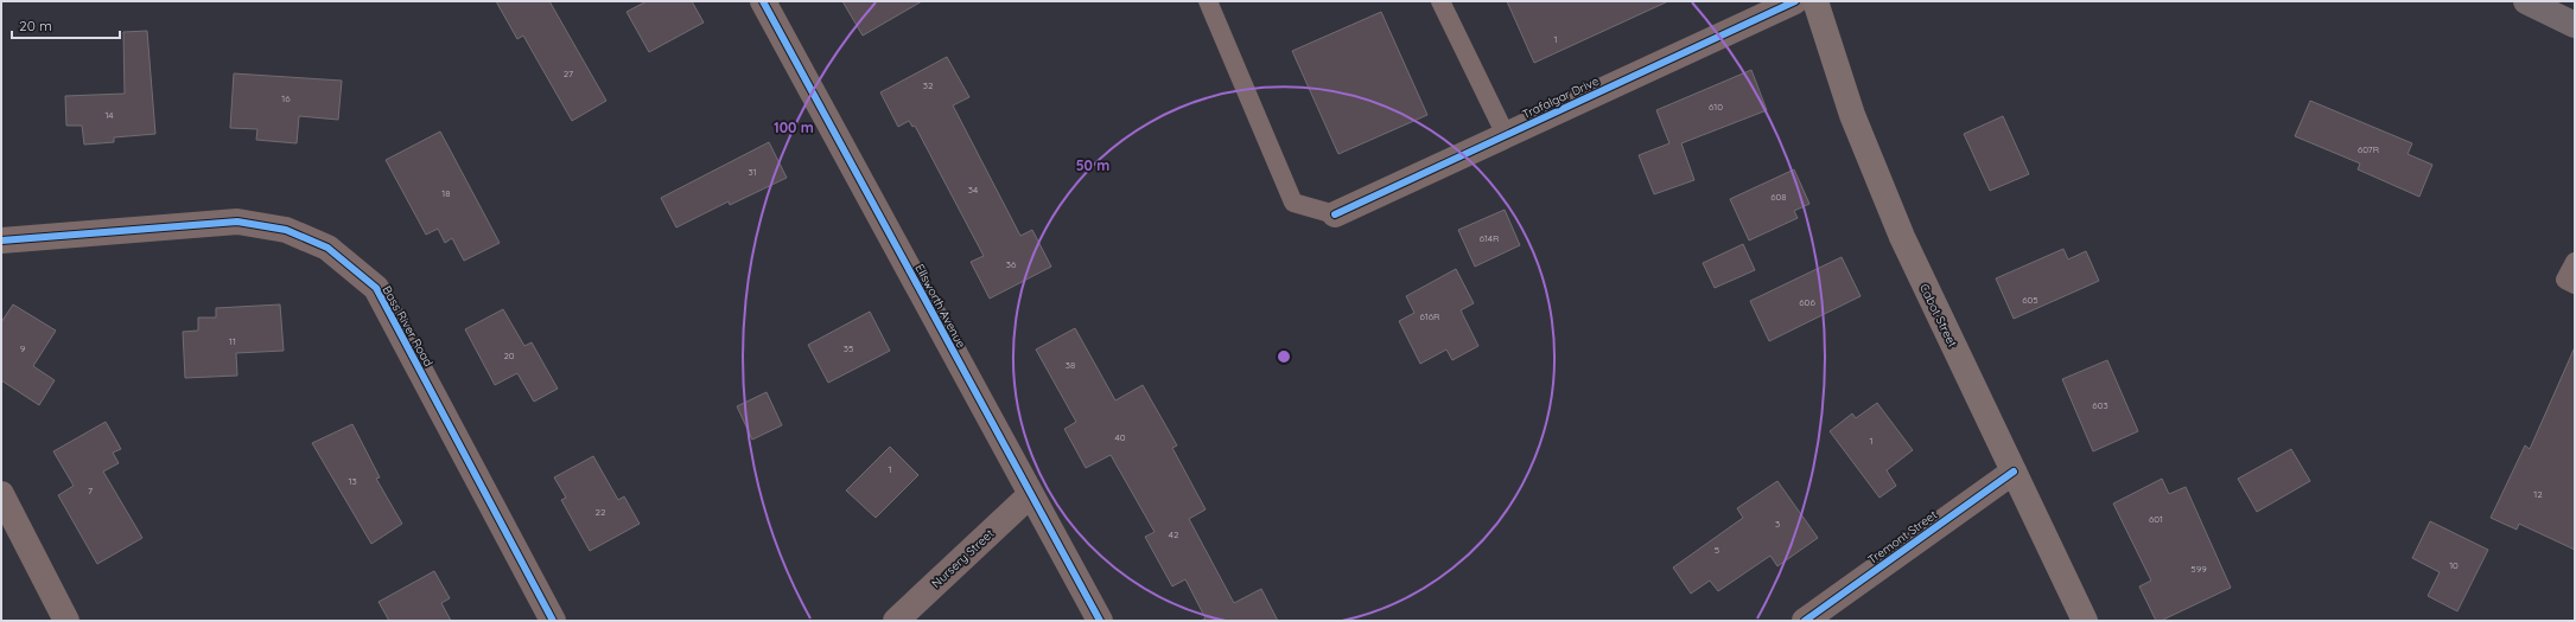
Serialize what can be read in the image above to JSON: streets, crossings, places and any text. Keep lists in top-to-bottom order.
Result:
{
  "streets": {
    "main road": ["Cabot Street"],
    "street": [
      "Trafalgar Drive",
      "Ellsworth Avenue",
      "Bass River Road",
      "Tremont Street",
      "Nursery Street"
    ]
  },
  "crossings": [
    ["Ellsworth Avenue", "Nursery Street"],
    ["Cabot Street", "Tremont Street"]
  ],
  "house_numbers": [
    "1",
    "27",
    "32",
    "16",
    "610",
    "14",
    "607R",
    "31",
    "34",
    "18",
    "608",
    "614R",
    "36",
    "605",
    "606",
    "616R",
    "11",
    "9",
    "35",
    "20",
    "38",
    "603",
    "40",
    "1",
    "1",
    "13",
    "7",
    "12",
    "22",
    "601",
    "3",
    "42",
    "5",
    "10",
    "599"
  ],
  "scale_bar": "20 m",
  "rings": ["100 m", "50 m"]
}
